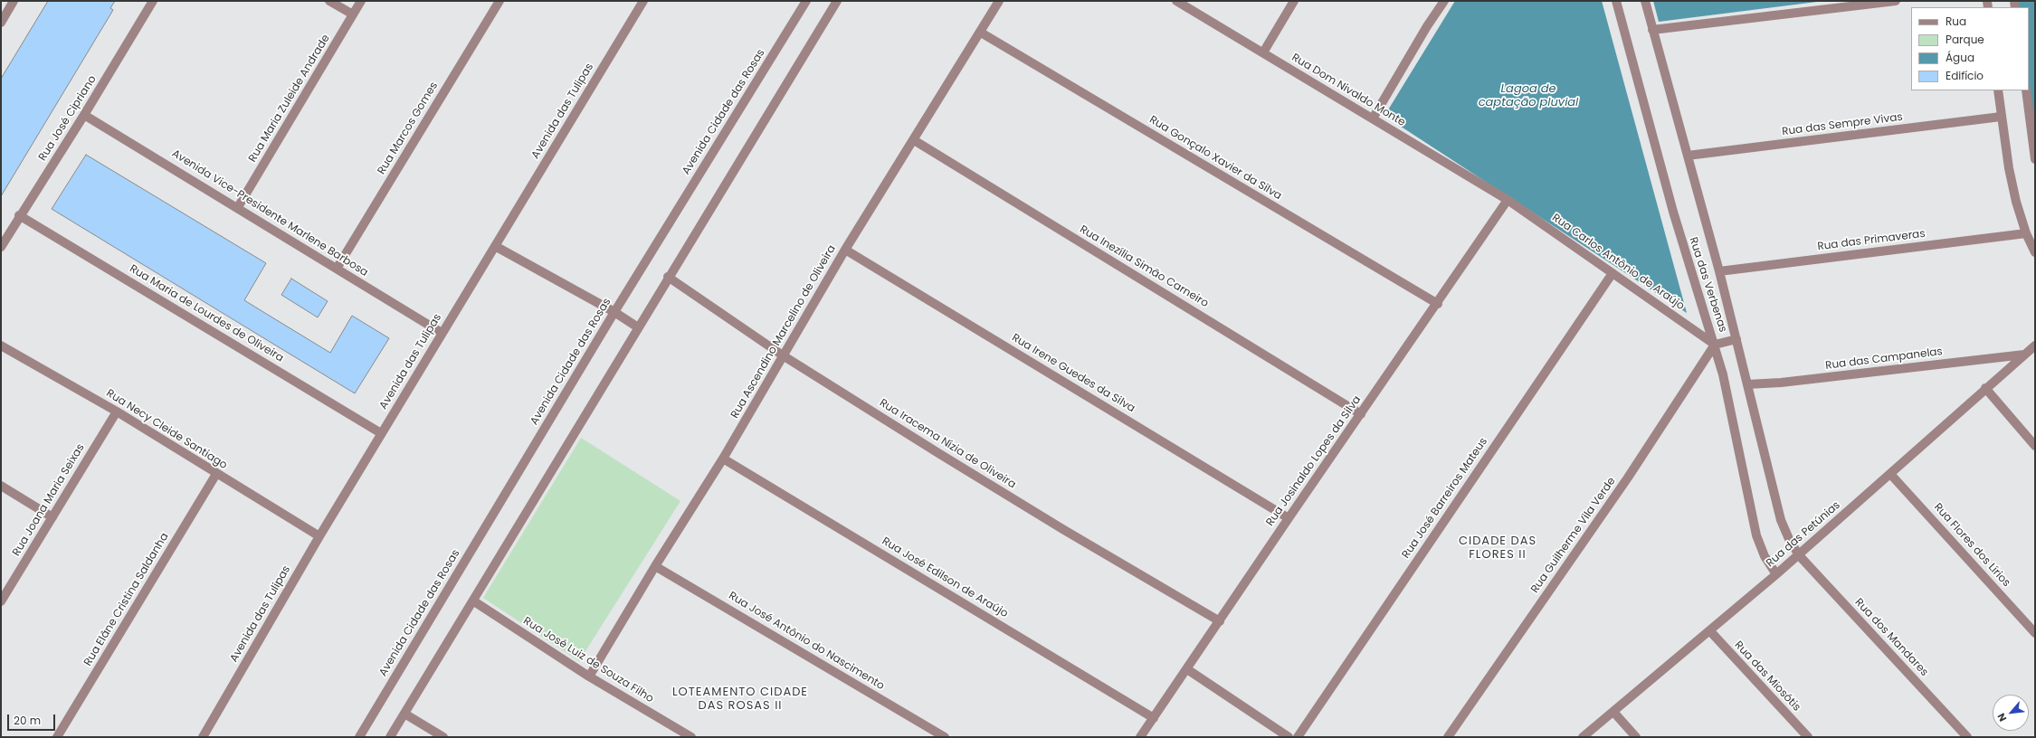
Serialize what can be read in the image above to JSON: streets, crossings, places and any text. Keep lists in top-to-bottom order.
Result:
{
  "streets": {
    "street": [
      "Rua Dom Nivaldo Monte",
      "Rua Maria Zuleide Andrade",
      "Avenida das Tulipas",
      "Avenida Cidade das Rosas",
      "Rua José Cipriano",
      "Rua das Sempre Vivas",
      "Rua Marcos Gomes",
      "Rua Gonçalo Xavier da Silva",
      "Avenida Vice-Presidente Marlene Barbosa",
      "Rua das Primaveras",
      "Rua Carlos Antônio de Araújo",
      "Rua Inezília Simão Carneiro",
      "Rua das Verbenas",
      "Rua Maria de Lourdes de Oliveira",
      "Rua Ascendino Marcelino de Oliveira",
      "Rua das Campanelas",
      "Rua Irene Guedes da Silva",
      "Rua Necy Cleide Santiago",
      "Rua Iracema Nízia de Oliveira",
      "Rua Josinaldo Lopes da Silva",
      "Rua José Barreiros Mateus",
      "Rua Joana Maria Seixas",
      "Rua das Petúnias",
      "Rua Guilherme Vila Verde",
      "Rua Flores dos Lírios",
      "Rua José Edilson de Araújo",
      "Rua Elâne Cristina Saldanha",
      "Rua dos Mandares",
      "Rua José Antônio do Nascimento",
      "Rua José Luiz de Souza Filho",
      "Rua das Miosótis"
    ]
  },
  "crossings": [
    ["Rua Dom Nivaldo Monte", "Rua Carlos Antônio de Araújo"],
    ["Rua Dom Nivaldo Monte", "Rua Josinaldo Lopes da Silva"],
    ["Rua Maria Zuleide Andrade", "Avenida Vice-Presidente Marlene Barbosa"],
    ["Avenida das Tulipas", "Avenida Vice-Presidente Marlene Barbosa"],
    ["Avenida das Tulipas", "Rua Maria de Lourdes de Oliveira"],
    ["Avenida das Tulipas", "Rua Necy Cleide Santiago"],
    ["Rua José Cipriano", "Avenida Vice-Presidente Marlene Barbosa"],
    ["Rua José Cipriano", "Rua Maria de Lourdes de Oliveira"],
    ["Rua das Sempre Vivas", "Rua das Verbenas"],
    ["Rua Marcos Gomes", "Avenida Vice-Presidente Marlene Barbosa"],
    ["Rua Gonçalo Xavier da Silva", "Rua Ascendino Marcelino de Oliveira"],
    ["Rua Gonçalo Xavier da Silva", "Rua Josinaldo Lopes da Silva"],
    ["Rua das Primaveras", "Rua das Verbenas"],
    ["Rua Carlos Antônio de Araújo", "Rua das Verbenas"],
    ["Rua Carlos Antônio de Araújo", "Rua Josinaldo Lopes da Silva"],
    ["Rua Carlos Antônio de Araújo", "Rua José Barreiros Mateus"],
    ["Rua Carlos Antônio de Araújo", "Rua Guilherme Vila Verde"],
    ["Rua Inezília Simão Carneiro", "Rua Ascendino Marcelino de Oliveira"],
    ["Rua Inezília Simão Carneiro", "Rua Josinaldo Lopes da Silva"],
    ["Rua das Verbenas", "Rua das Campanelas"],
    ["Rua das Verbenas", "Rua das Petúnias"],
    ["Rua das Verbenas", "Rua Guilherme Vila Verde"],
    ["Rua das Verbenas", "Rua dos Mandares"],
    ["Rua Ascendino Marcelino de Oliveira", "Rua Irene Guedes da Silva"],
    ["Rua Ascendino Marcelino de Oliveira", "Rua Iracema Nízia de Oliveira"],
    ["Rua Ascendino Marcelino de Oliveira", "Rua José Edilson de Araújo"],
    ["Rua Ascendino Marcelino de Oliveira", "Rua José Antônio do Nascimento"],
    ["Rua Ascendino Marcelino de Oliveira", "Rua José Luiz de Souza Filho"],
    ["Rua das Campanelas", "Rua das Petúnias"],
    ["Rua Irene Guedes da Silva", "Rua Josinaldo Lopes da Silva"],
    ["Rua Necy Cleide Santiago", "Rua Joana Maria Seixas"],
    ["Rua Necy Cleide Santiago", "Rua Elâne Cristina Saldanha"],
    ["Rua Iracema Nízia de Oliveira", "Rua Josinaldo Lopes da Silva"],
    ["Rua Josinaldo Lopes da Silva", "Rua José Edilson de Araújo"],
    ["Rua das Petúnias", "Rua Flores dos Lírios"],
    ["Rua das Petúnias", "Rua dos Mandares"],
    ["Rua das Petúnias", "Rua das Miosótis"]
  ],
  "districts": ["CIDADE DAS FLORES II", "LOTEAMENTO CIDADE DAS ROSAS II"],
  "water": ["Lagoa de captação pluvial"],
  "legend": [
    "Rua",
    "Parque",
    "Água",
    "Edifício"
  ],
  "scale_bar": "20 m",
  "north": "bottom left"
}
